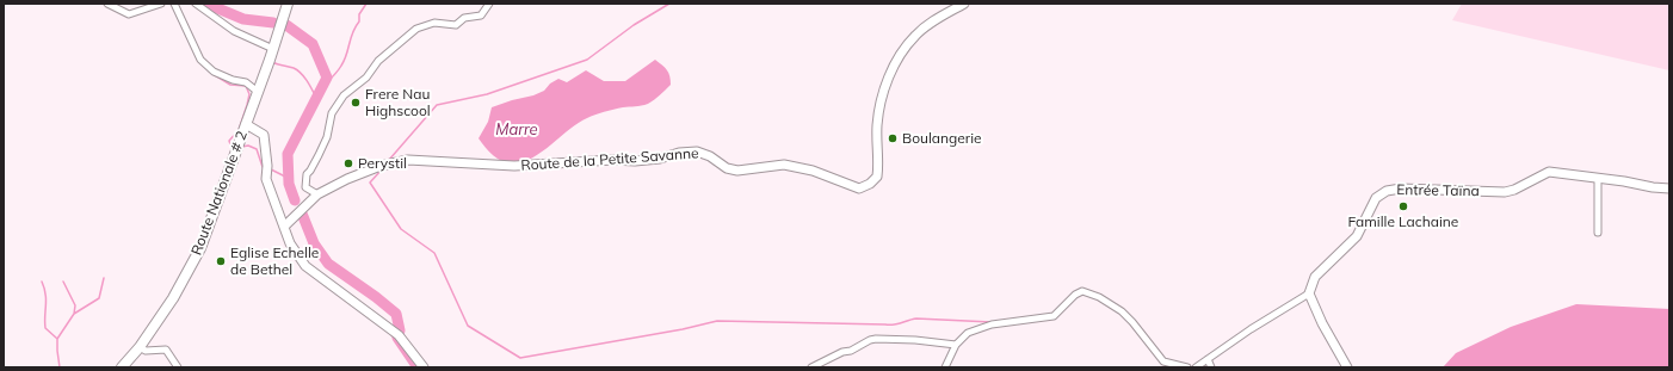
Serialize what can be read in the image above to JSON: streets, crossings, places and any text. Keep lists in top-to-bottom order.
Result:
{
  "streets": {
    "main road": ["Route Nationale # 2"],
    "street": ["Route de la Petite Savanne", "Entrée Taïna"]
  },
  "water": ["Marre"],
  "places": [
    "Frere Nau Highscool",
    "Boulangerie",
    "Perystil",
    "Famille Lachaine",
    "Eglise Echelle de Bethel"
  ]
}
